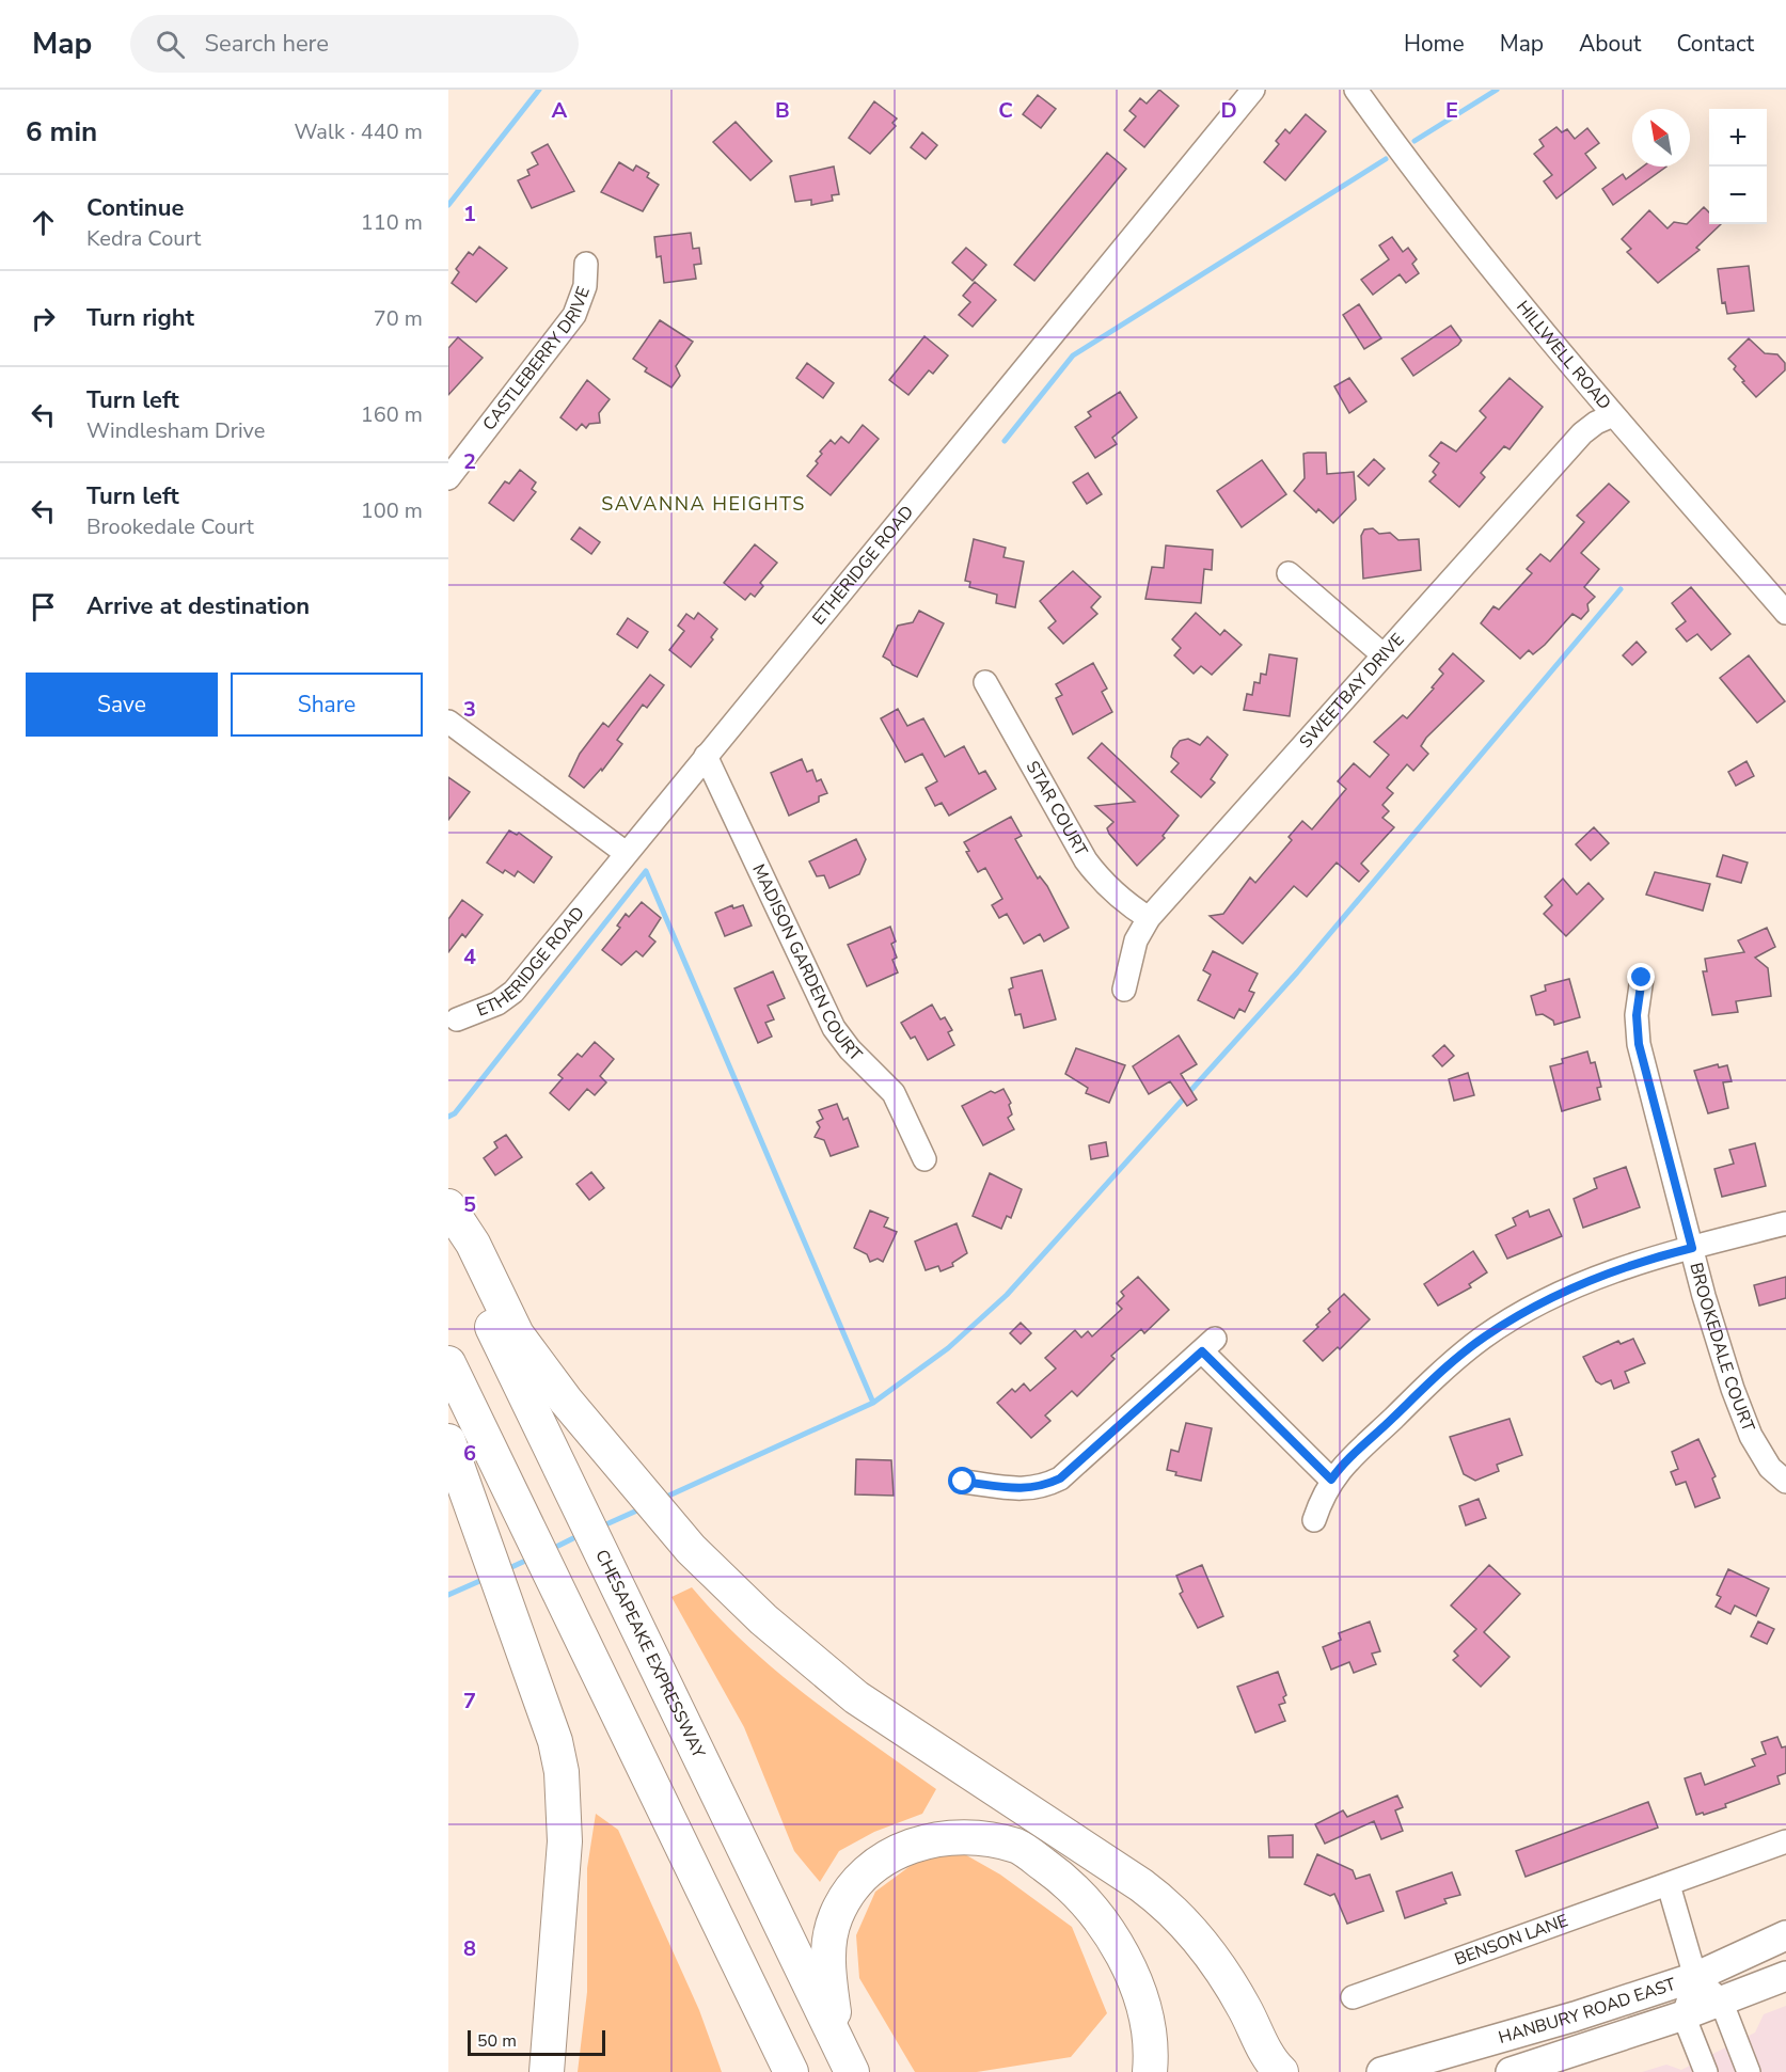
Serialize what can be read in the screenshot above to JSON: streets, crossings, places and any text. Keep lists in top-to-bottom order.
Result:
{
  "streets": {
    "highway": ["CHESAPEAKE EXPRESSWAY"],
    "main road": ["HANBURY ROAD EAST"],
    "street": [
      "HILLWELL ROAD",
      "CASTLEBERRY DRIVE",
      "ETHERIDGE ROAD",
      "SWEETBAY DRIVE",
      "STAR COURT",
      "MADISON GARDEN COURT",
      "BROOKEDALE COURT",
      "BENSON LANE"
    ]
  },
  "crossings": [
    ["HILLWELL ROAD", "SWEETBAY DRIVE"],
    ["ETHERIDGE ROAD", "MADISON GARDEN COURT"],
    ["SWEETBAY DRIVE", "STAR COURT"]
  ],
  "districts": ["SAVANNA HEIGHTS"],
  "scale_bar": "50 m",
  "north": "top left",
  "page": {
    "header": "Map",
    "search": "Search here",
    "nav": [
      "Home",
      "Map",
      "About",
      "Contact"
    ],
    "heading": ["6 min", "Walk · 440 m"],
    "map_buttons": ["+", "−"],
    "list": [
      ["Continue", "Kedra Court", "110 m"],
      ["Turn right", "70 m"],
      ["Turn left", "Windlesham Drive", "160 m"],
      ["Turn left", "Brookedale Court", "100 m"],
      "Arrive at destination"
    ],
    "buttons": ["Save", "Share"],
    "scale": "50 m"
  },
  "grid": {
    "columns": [
      "A",
      "B",
      "C",
      "D",
      "E"
    ],
    "rows": [
      "1",
      "2",
      "3",
      "4",
      "5",
      "6",
      "7",
      "8"
    ]
  }
}
